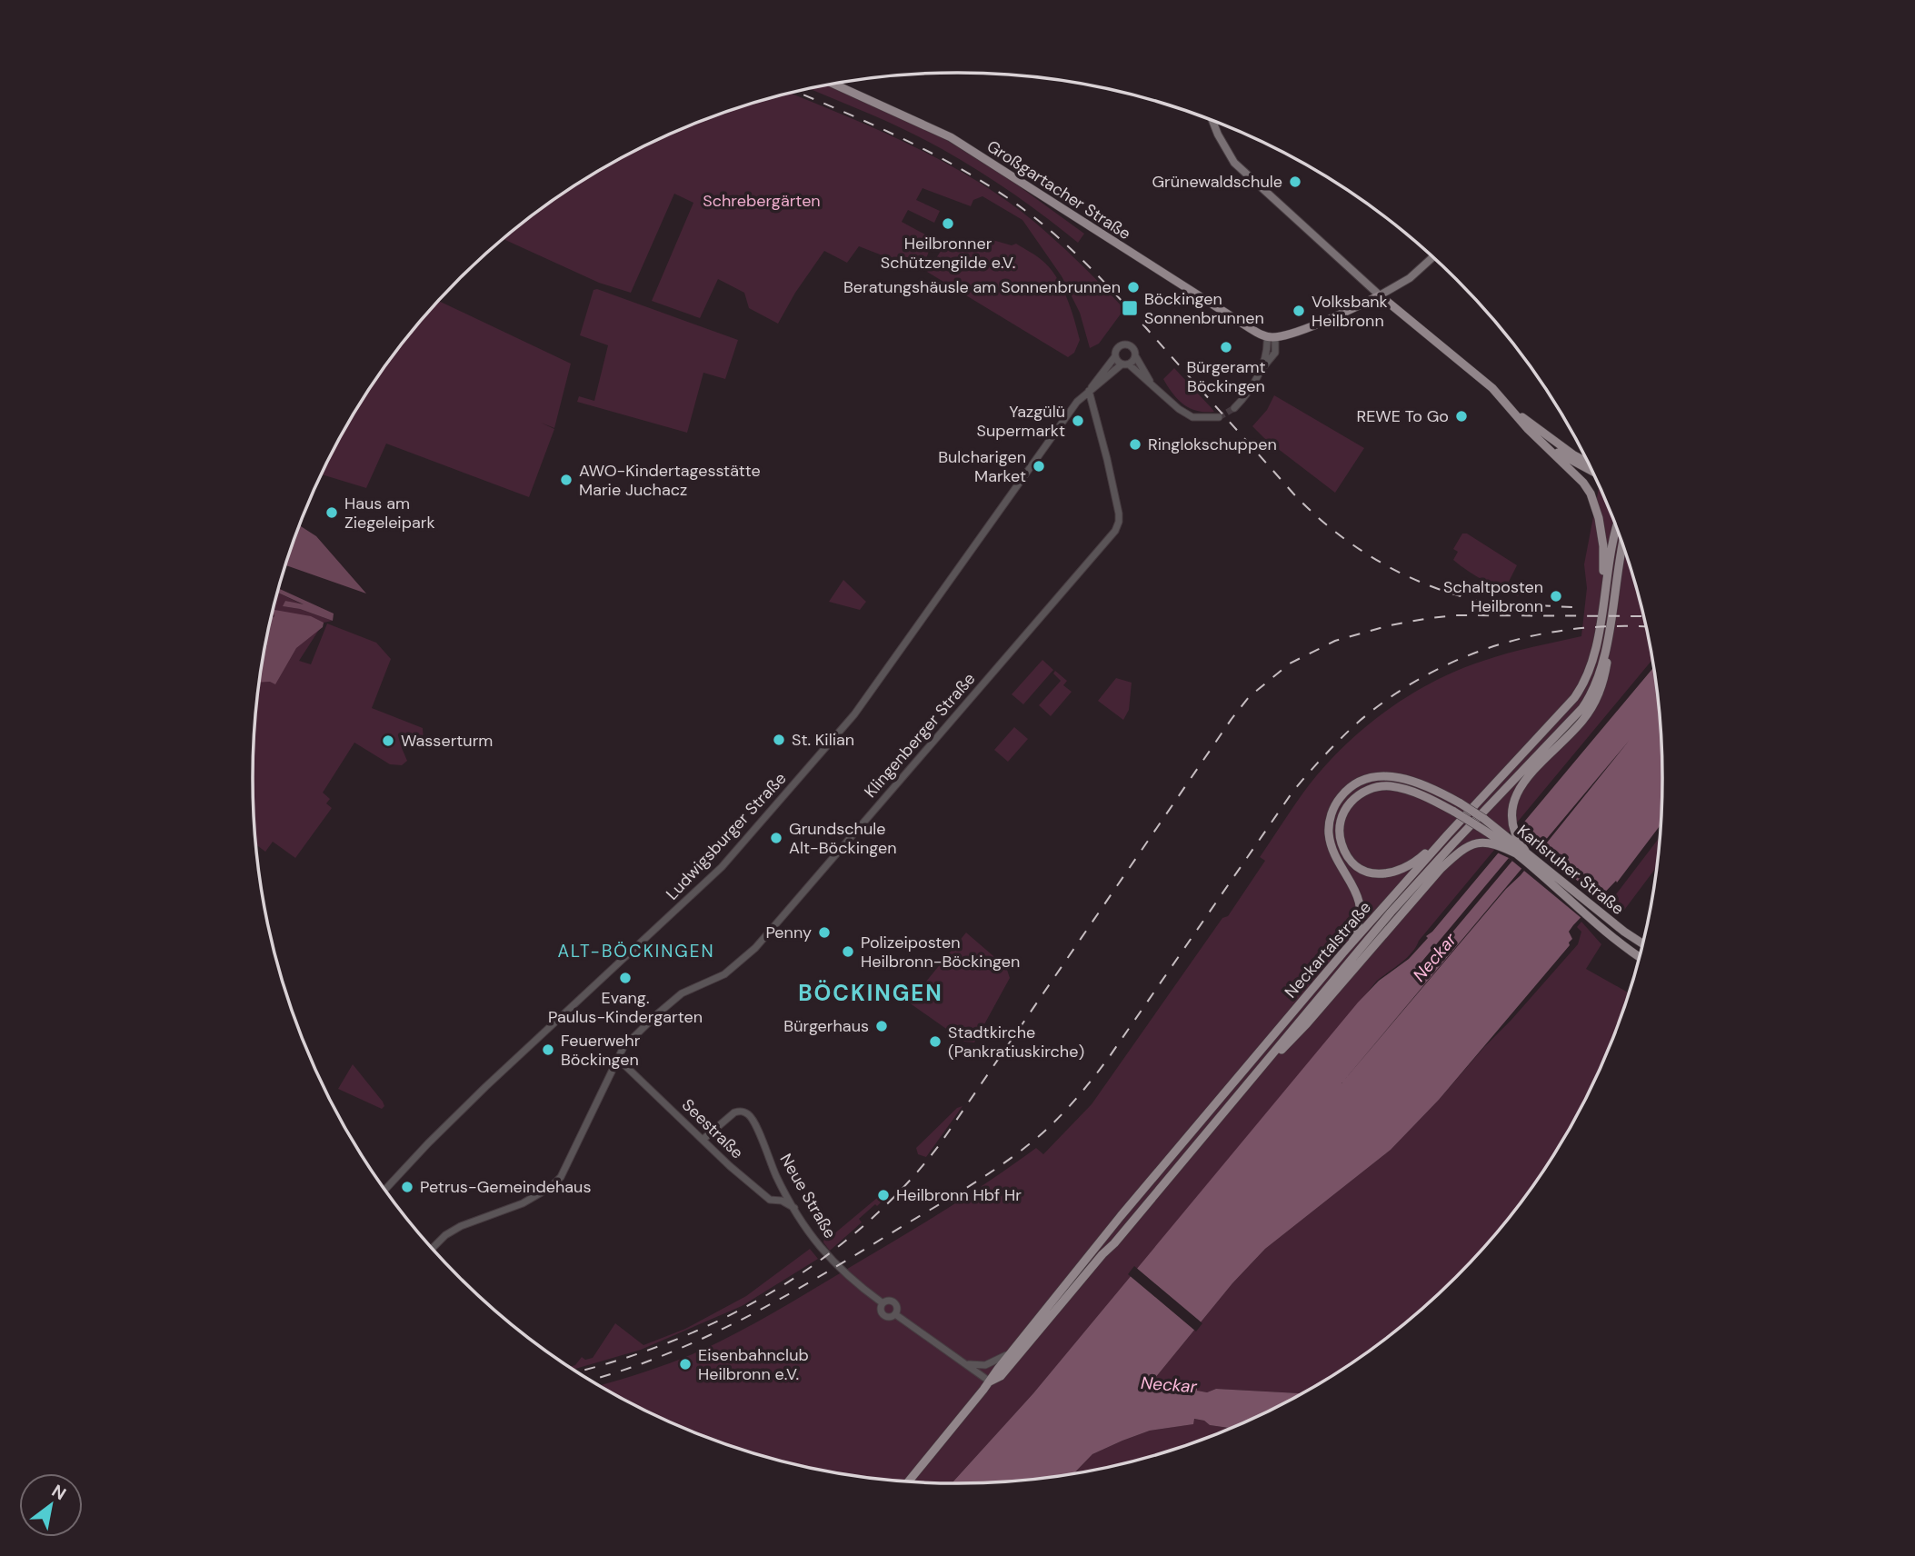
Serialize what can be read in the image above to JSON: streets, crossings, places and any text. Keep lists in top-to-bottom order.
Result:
{
  "streets": {
    "main road": ["Großgartacher Straße", "Karlsruher Straße", "Neckartalstraße"],
    "street": [
      "Klingenberger Straße",
      "Ludwigsburger Straße",
      "Seestraße",
      "Neue Straße"
    ]
  },
  "crossings": [
    ["Klingenberger Straße", "Ludwigsburger Straße"],
    ["Klingenberger Straße", "Seestraße"],
    ["Karlsruher Straße", "Neckartalstraße"],
    ["Neckartalstraße", "Neue Straße"],
    ["Seestraße", "Neue Straße"]
  ],
  "districts": ["ALT-BÖCKINGEN", "BÖCKINGEN"],
  "water": ["Neckar"],
  "parks": ["Schrebergärten"],
  "places": {
    "other": [
      "Grünewaldschule",
      "Heilbronner Schützengilde e.V.",
      "Beratungshäusle am Sonnenbrunnen",
      "Volksbank Heilbronn",
      "Bürgeramt Böckingen",
      "REWE To Go",
      "Yazgülü Supermarkt",
      "Ringlokschuppen",
      "Bulcharigen Market",
      "AWO-Kindertagesstätte Marie Juchacz",
      "Haus am Ziegeleipark",
      "Schaltposten Heilbronn",
      "St. Kilian",
      "Wasserturm",
      "Grundschule Alt-Böckingen",
      "Penny",
      "Polizeiposten Heilbronn-Böckingen",
      "Evang. Paulus-Kindergarten",
      "Bürgerhaus",
      "Stadtkirche (Pankratiuskirche)",
      "Feuerwehr Böckingen",
      "Petrus-Gemeindehaus",
      "Heilbronn Hbf Hr",
      "Eisenbahnclub Heilbronn e.V."
    ],
    "transit": ["Böckingen Sonnenbrunnen"]
  },
  "north": "top right"
}
